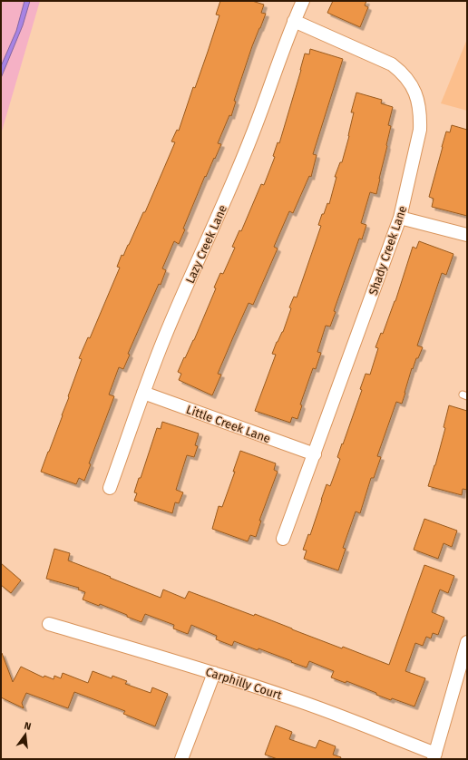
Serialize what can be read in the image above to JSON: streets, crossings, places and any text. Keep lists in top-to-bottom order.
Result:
{
  "streets": {
    "street": [
      "Lazy Creek Lane",
      "Shady Creek Lane",
      "Little Creek Lane",
      "Carphilly Court"
    ]
  },
  "crossings": [
    ["Lazy Creek Lane", "Shady Creek Lane"],
    ["Lazy Creek Lane", "Little Creek Lane"],
    ["Shady Creek Lane", "Little Creek Lane"]
  ],
  "north": "top"
}
